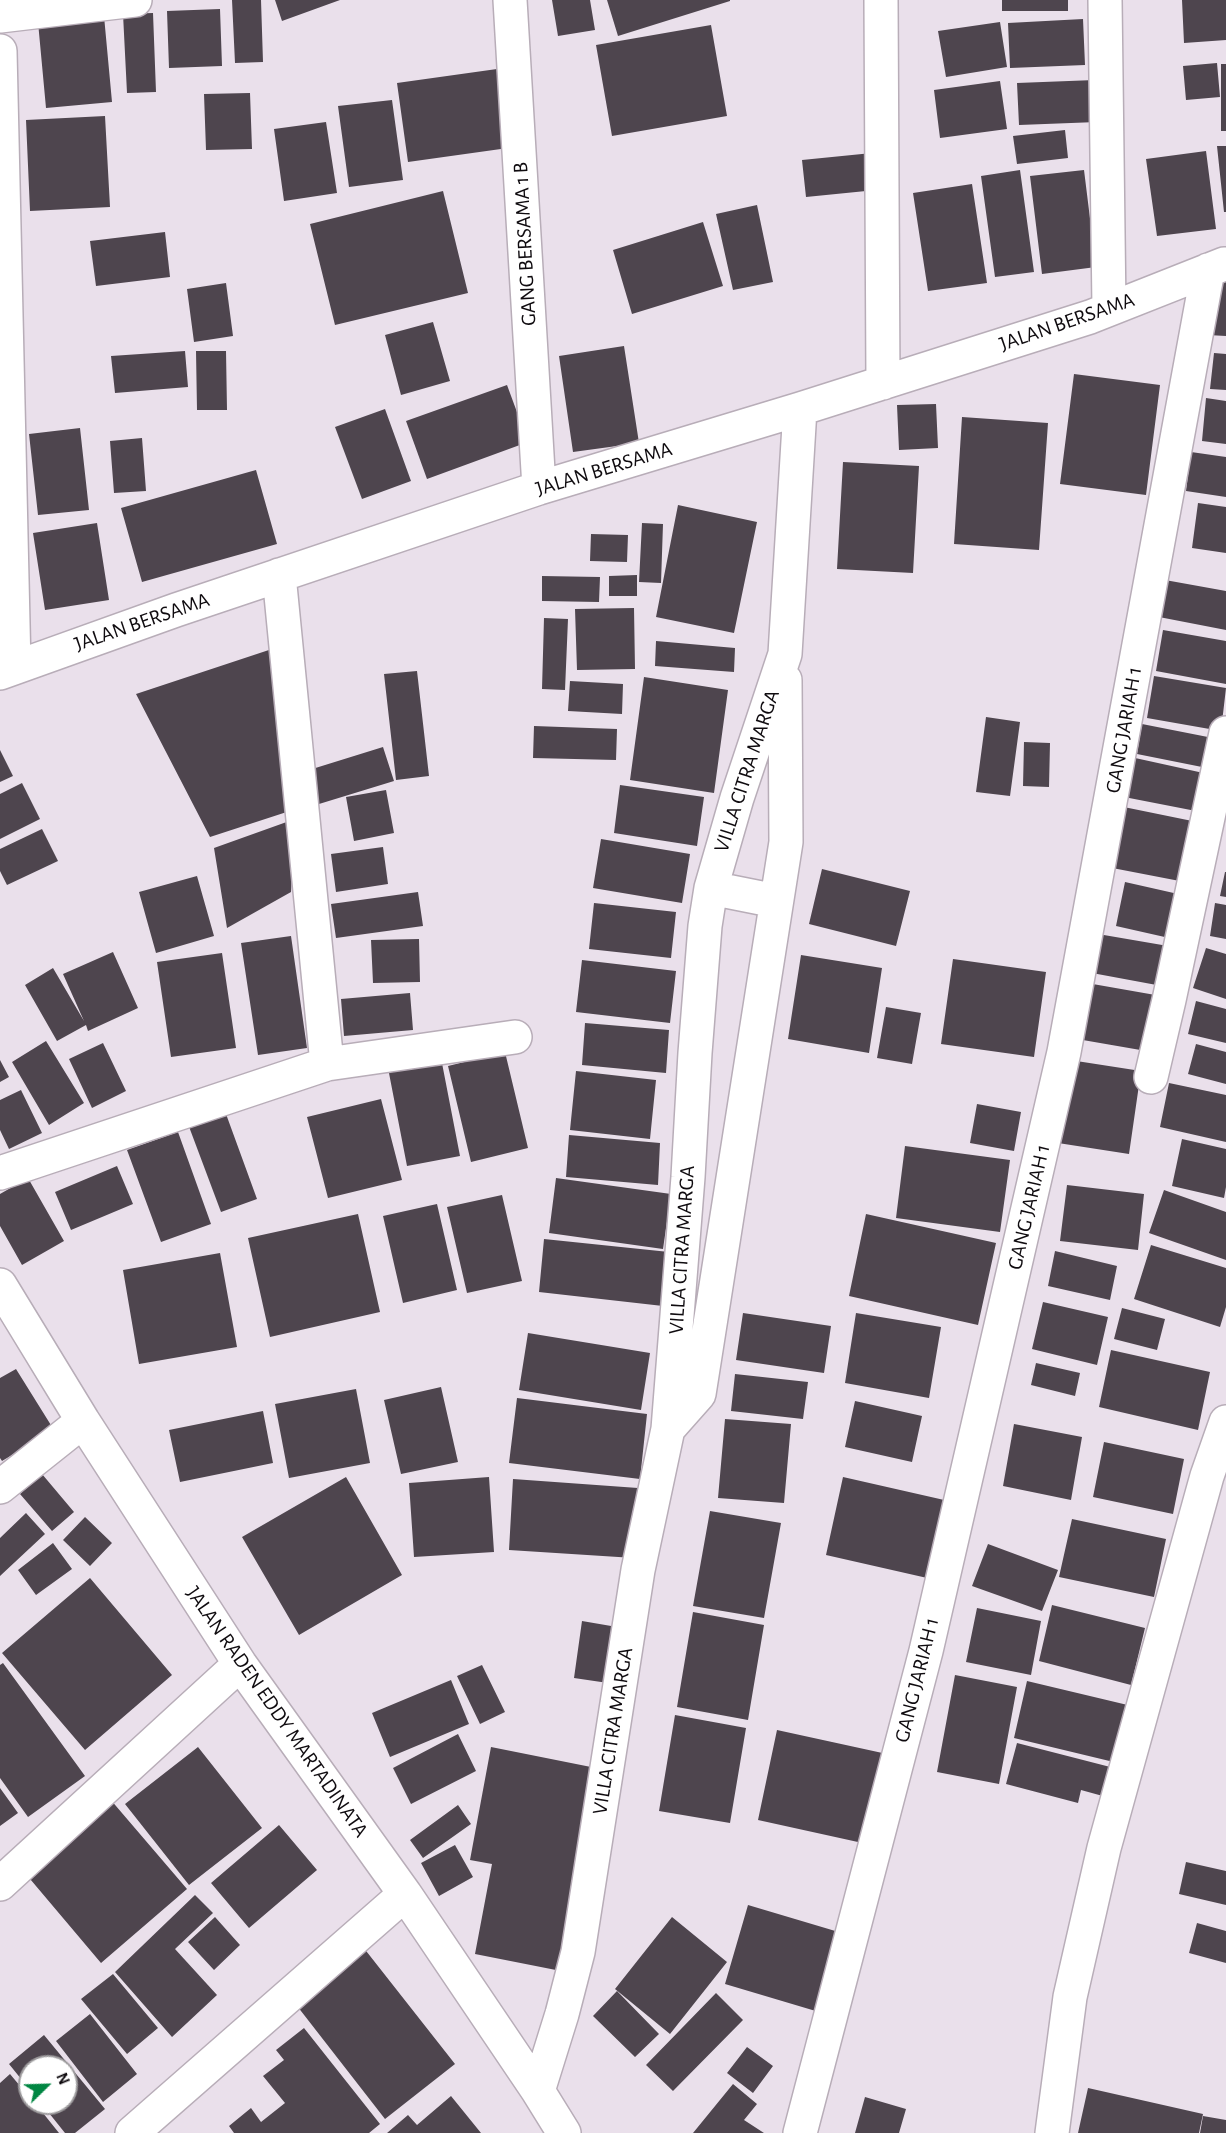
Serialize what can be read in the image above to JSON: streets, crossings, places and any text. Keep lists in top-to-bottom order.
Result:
{
  "streets": {
    "street": [
      "GANG BERSAMA 1 B",
      "JALAN BERSAMA",
      "GANG JARIAH 1",
      "VILLA CITRA MARGA",
      "JALAN RADEN EDDY MARTADINATA"
    ]
  },
  "crossings": [
    ["GANG BERSAMA 1 B", "JALAN BERSAMA"],
    ["JALAN BERSAMA", "GANG JARIAH 1"],
    ["JALAN BERSAMA", "VILLA CITRA MARGA"],
    ["VILLA CITRA MARGA", "JALAN RADEN EDDY MARTADINATA"]
  ],
  "north": "top right"
}
